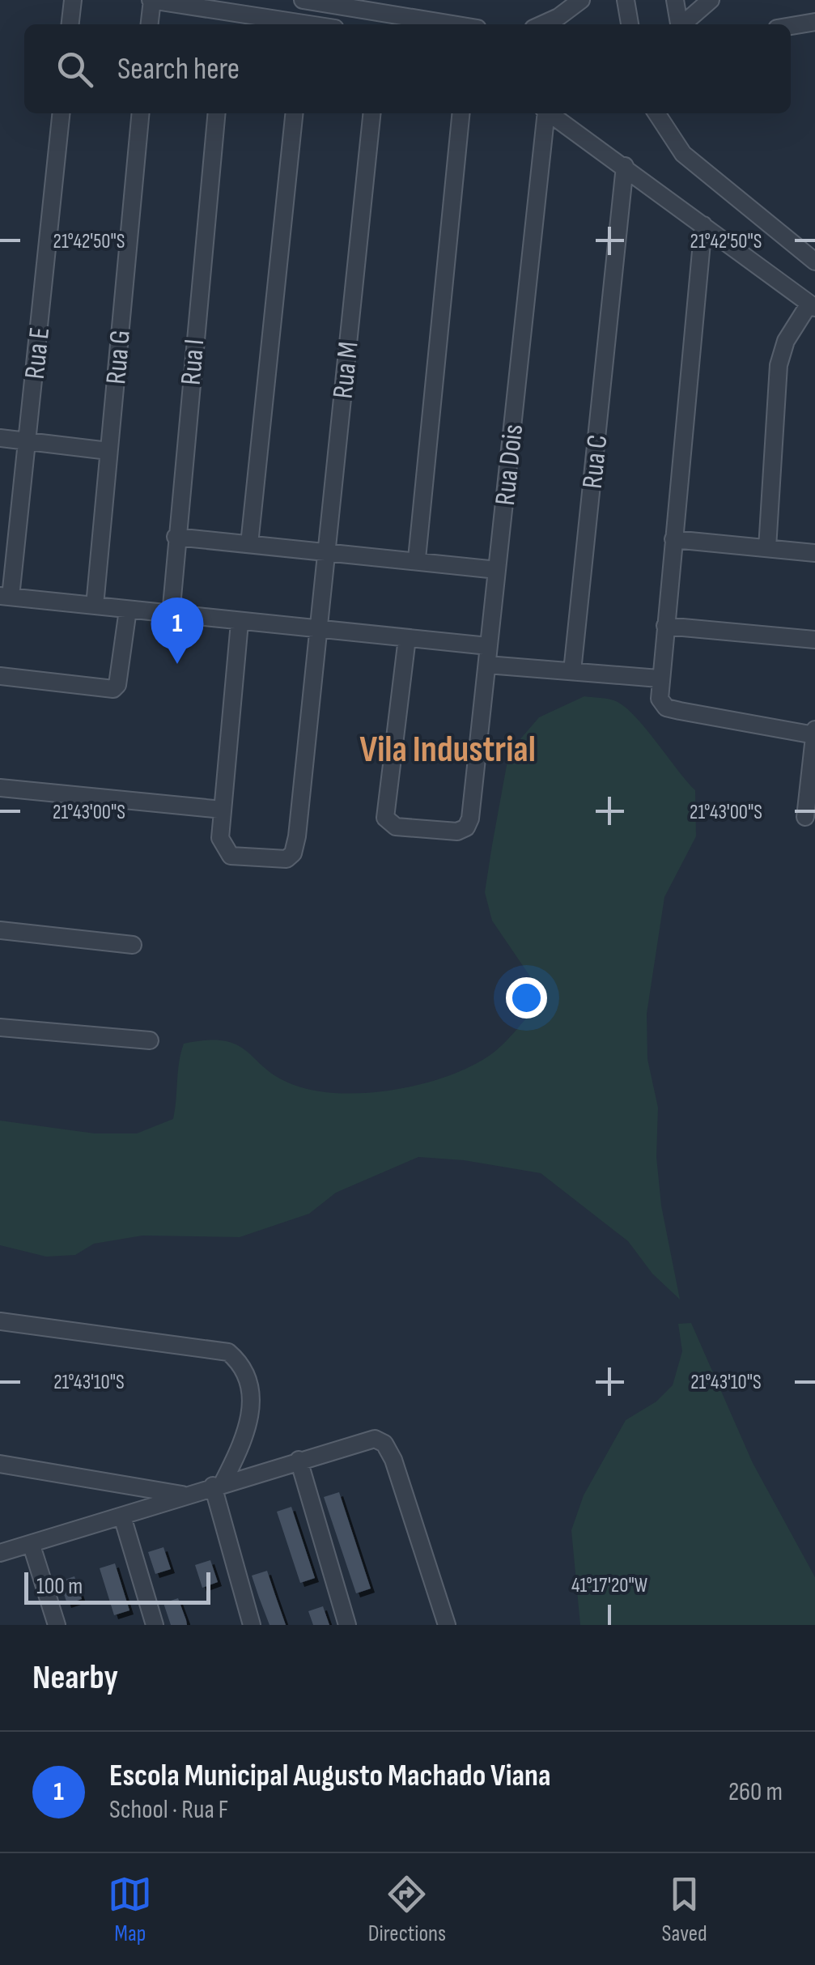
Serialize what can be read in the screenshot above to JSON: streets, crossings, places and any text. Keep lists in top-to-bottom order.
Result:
{
  "streets": {
    "street": [
      "Rua E",
      "Rua G",
      "Rua I",
      "Rua M",
      "Rua C",
      "Rua Dois"
    ]
  },
  "districts": ["Vila Industrial"],
  "scale_bar": "100 m",
  "page": {
    "search": "Search here",
    "pins": "1",
    "scale": "100 m",
    "heading": "Nearby",
    "list": [
      {
        "mark": "1",
        "name": "Escola Municipal Augusto Machado Viana",
        "note": "School · Rua F",
        "value": "260 m"
      }
    ],
    "nav": ["Map", "Directions", "Saved"]
  },
  "coordinates": [
    "21°42'50\"S",
    "21°43'00\"S",
    "21°43'10\"S",
    "41°17'20\"W"
  ]
}
